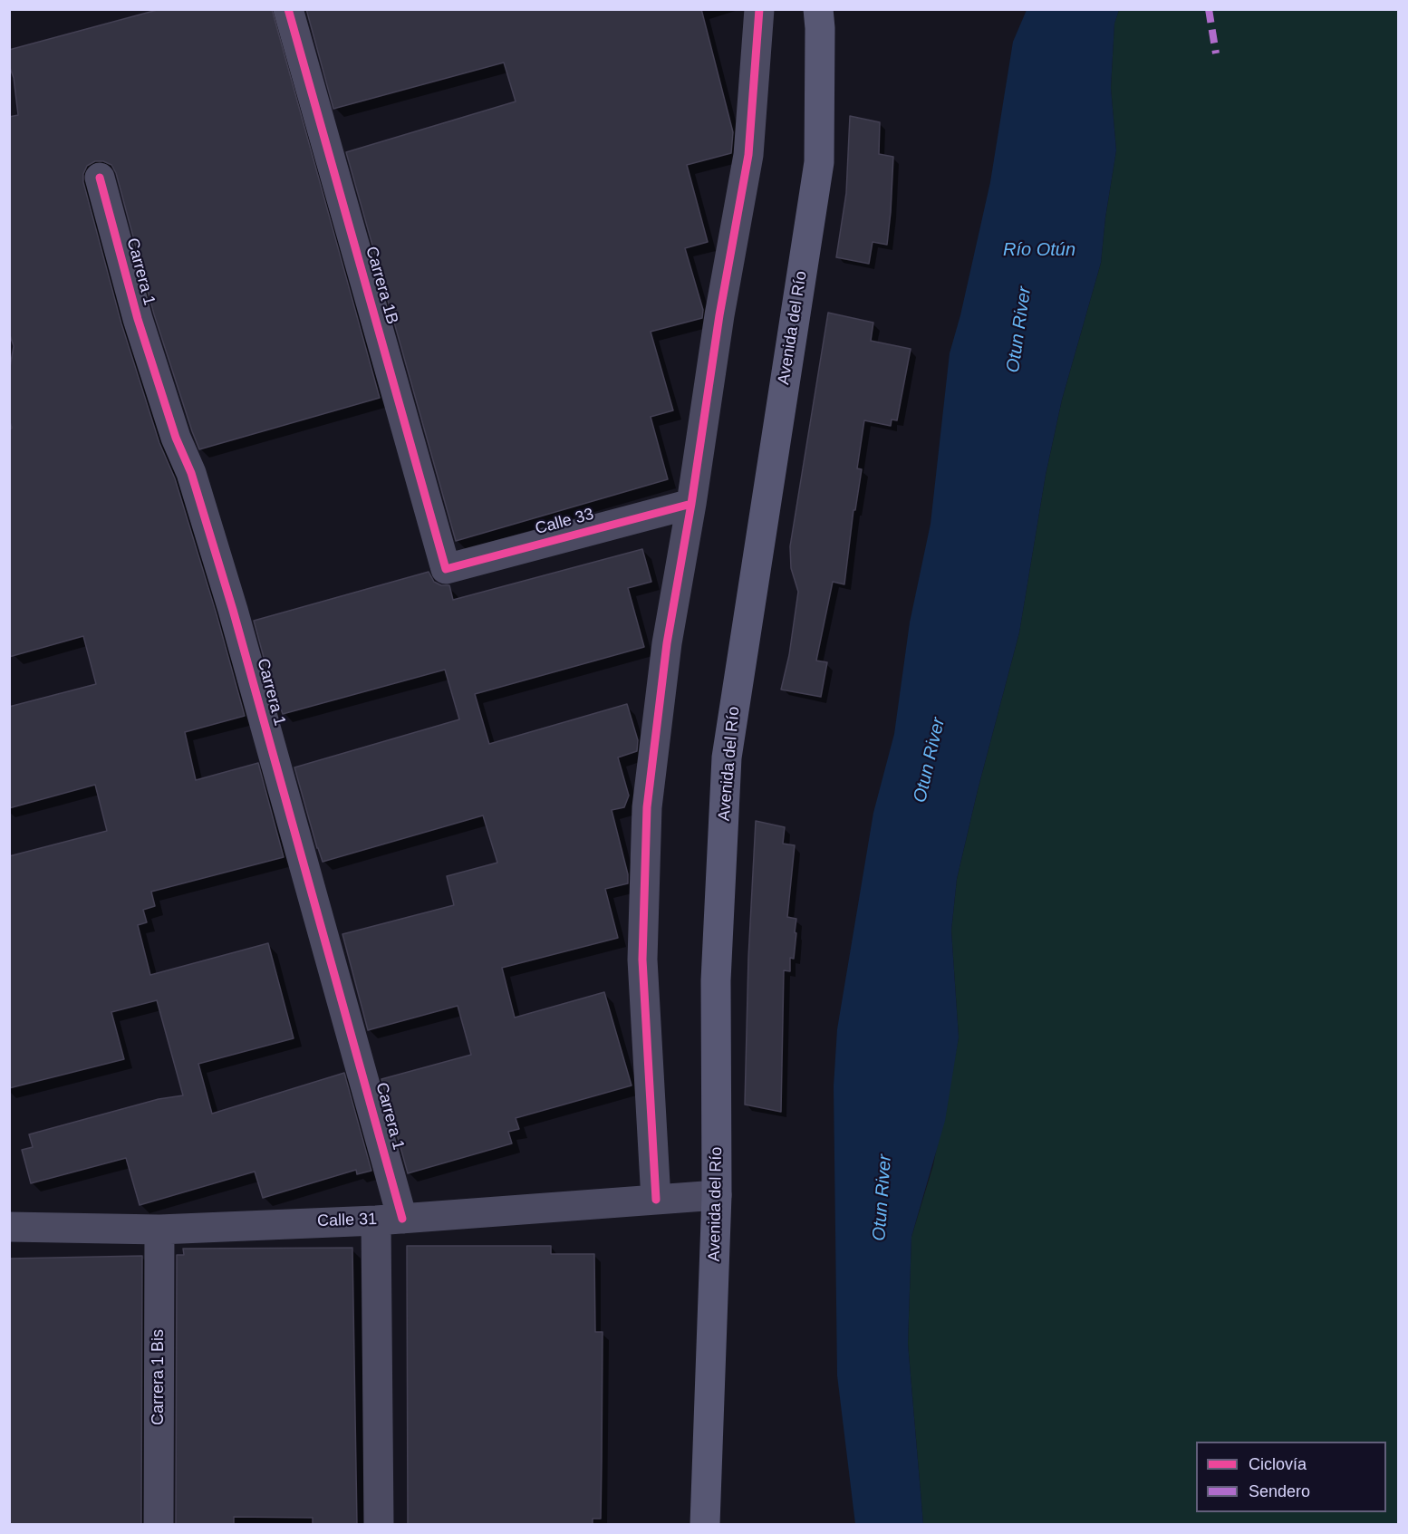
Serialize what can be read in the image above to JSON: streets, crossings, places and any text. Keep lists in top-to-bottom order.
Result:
{
  "streets": {
    "main road": ["Avenida del Río"],
    "street": [
      "Carrera 1",
      "Carrera 1B",
      "Calle 33",
      "Calle 31",
      "Carrera 1 Bis"
    ]
  },
  "crossings": [
    ["Carrera 1", "Calle 31"],
    ["Carrera 1B", "Calle 33"],
    ["Avenida del Río", "Calle 31"],
    ["Calle 31", "Carrera 1 Bis"]
  ],
  "water": ["Río Otún", "Otun River"],
  "legend": ["Ciclovía", "Sendero"]
}
